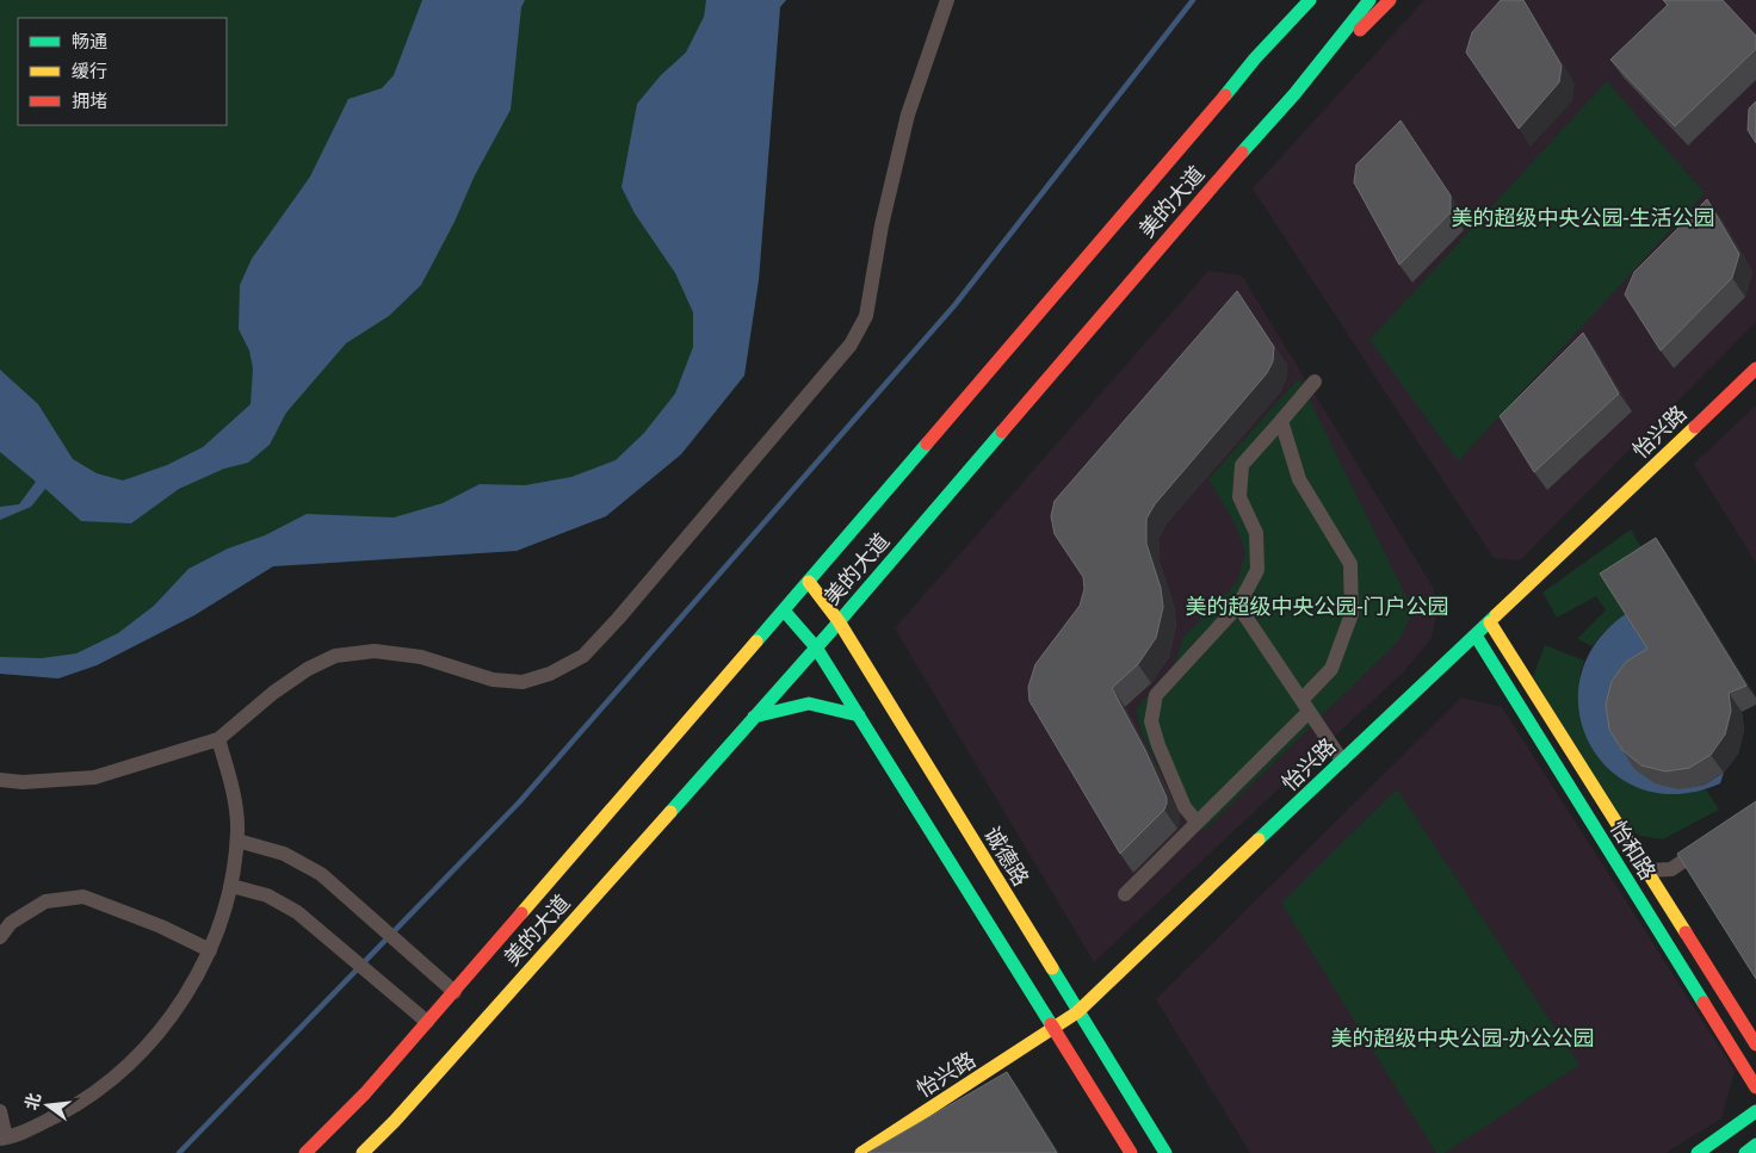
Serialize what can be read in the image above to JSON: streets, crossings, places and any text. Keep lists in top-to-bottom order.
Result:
{
  "streets": {
    "main road": [
      "美的大道",
      "怡兴路",
      "怡和路",
      "诚德路"
    ]
  },
  "crossings": [
    ["美的大道", "诚德路"],
    ["怡兴路", "怡和路"],
    ["怡兴路", "诚德路"]
  ],
  "parks": ["美的超级中央公园-生活公园", "美的超级中央公园-门户公园", "美的超级中央公园-办公公园"],
  "legend": ["畅通", "缓行", "拥堵"],
  "north": "left"
}
